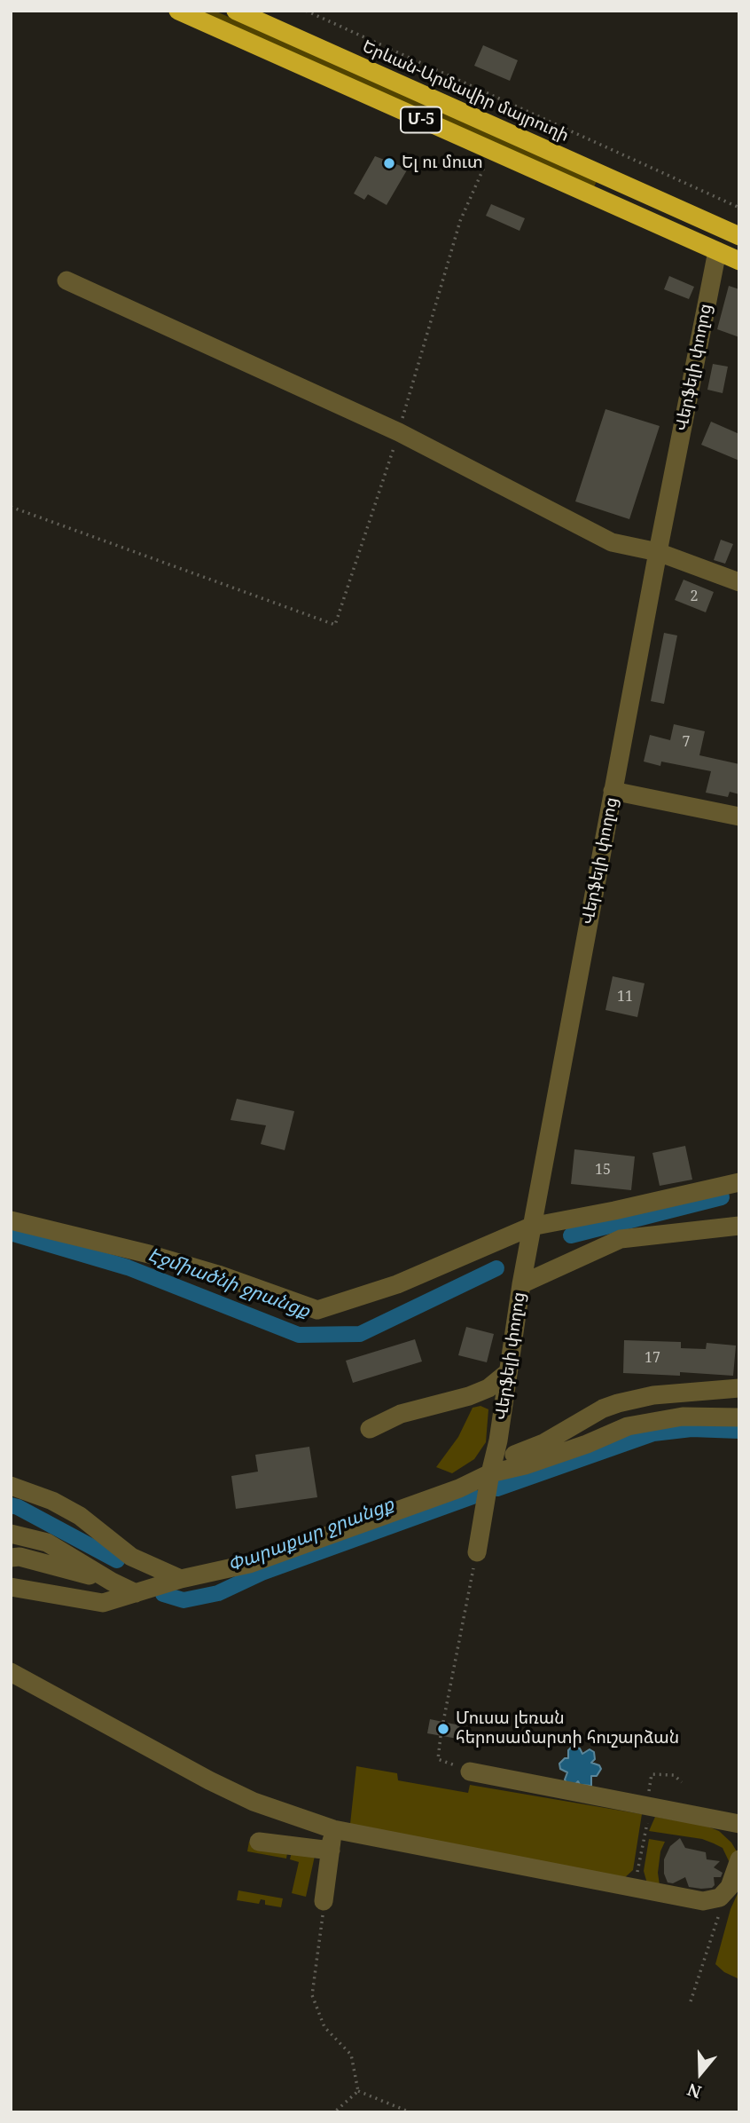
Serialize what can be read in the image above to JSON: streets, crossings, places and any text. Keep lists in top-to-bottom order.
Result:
{
  "streets": {
    "highway": ["Երևան-Արմավիր մայրուղի", "Մ-5"],
    "street": ["Վերֆելի փողոց"]
  },
  "crossings": [
    ["Մ-5", "Վերֆելի փողոց"]
  ],
  "water": ["Էջմիածնի ջրանցք", "Փարաքար ջրանցք"],
  "places": ["Ել ու մուտ", "Մուսա լեռան հերոսամարտի հուշարձան"],
  "house_numbers": [
    "2",
    "7",
    "11",
    "15",
    "17"
  ],
  "north": "bottom"
}
